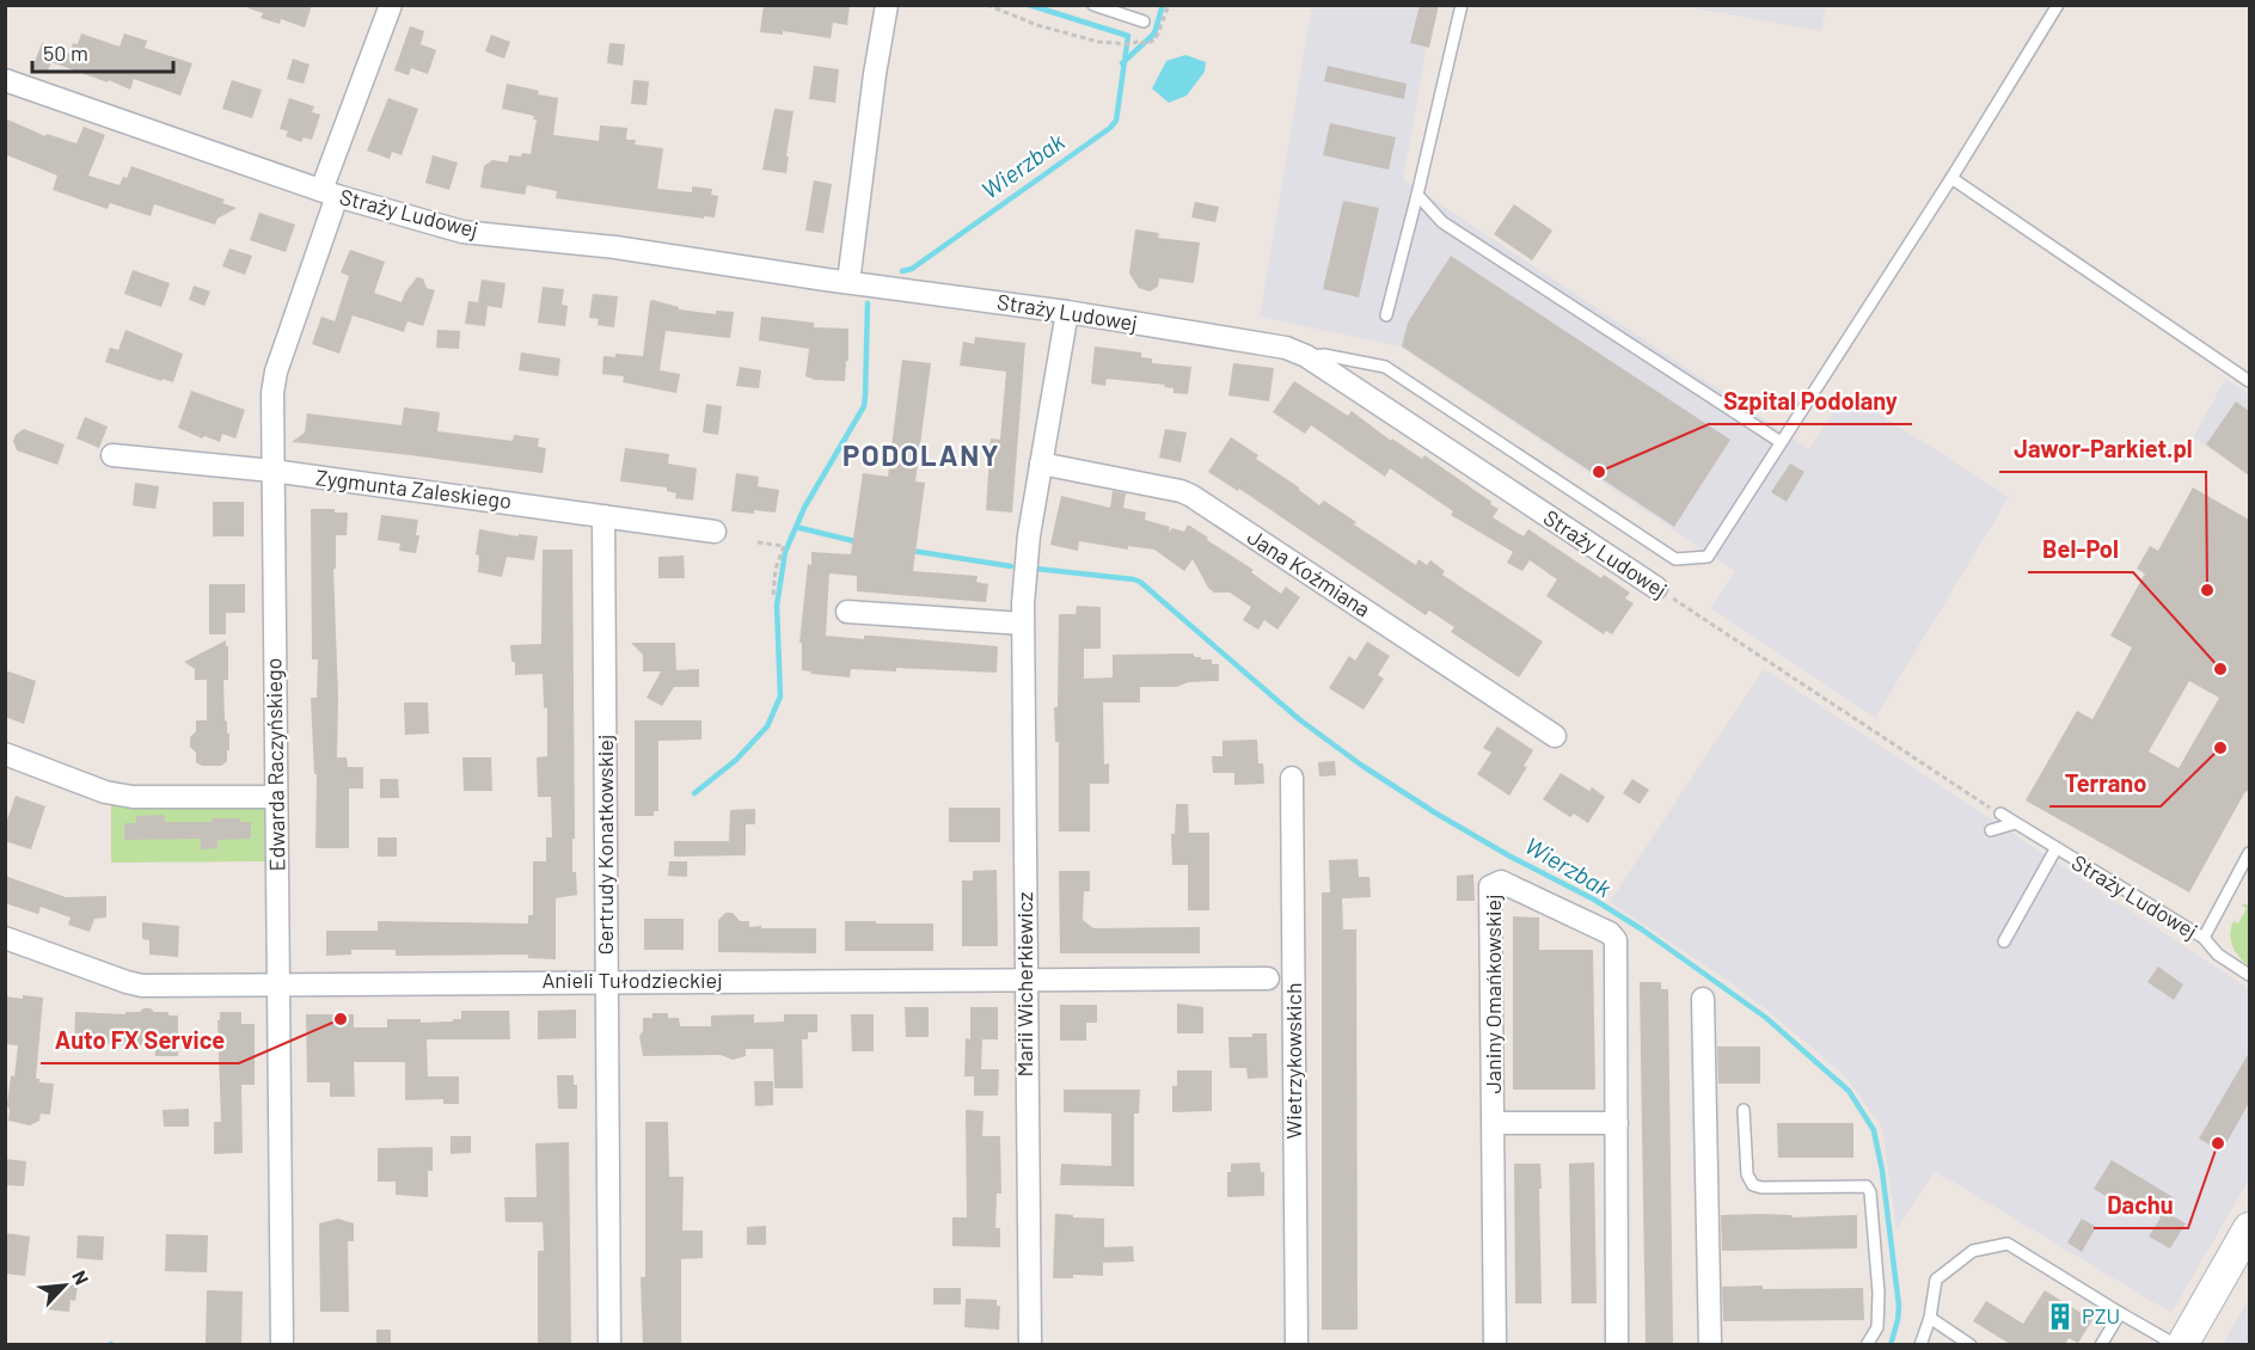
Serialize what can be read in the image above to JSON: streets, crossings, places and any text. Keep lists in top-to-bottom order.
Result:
{
  "streets": {
    "street": [
      "Straży Ludowej",
      "Zygmunta Zaleskiego",
      "Jana Koźmiana",
      "Edwarda Raczyńskiego",
      "Gertrudy Konatkowskiej",
      "Anieli Tułodzieckiej",
      "Marii Wicherkiewicz",
      "Janiny Omańkowskiej",
      "Wietrzykowskich"
    ]
  },
  "crossings": [
    ["Straży Ludowej", "Edwarda Raczyńskiego"],
    ["Straży Ludowej", "Marii Wicherkiewicz"],
    ["Zygmunta Zaleskiego", "Edwarda Raczyńskiego"],
    ["Zygmunta Zaleskiego", "Gertrudy Konatkowskiej"],
    ["Jana Koźmiana", "Marii Wicherkiewicz"],
    ["Edwarda Raczyńskiego", "Anieli Tułodzieckiej"],
    ["Gertrudy Konatkowskiej", "Anieli Tułodzieckiej"],
    ["Anieli Tułodzieckiej", "Marii Wicherkiewicz"]
  ],
  "districts": ["PODOLANY"],
  "water": ["Wierzbak"],
  "places": {
    "other": [
      "Szpital Podolany",
      "Jawor-Parkiet.pl",
      "Bel-Pol",
      "Terrano",
      "Auto FX Service",
      "Dachu"
    ],
    "building": ["PZU"]
  },
  "scale_bar": "50 m",
  "north": "top right"
}
